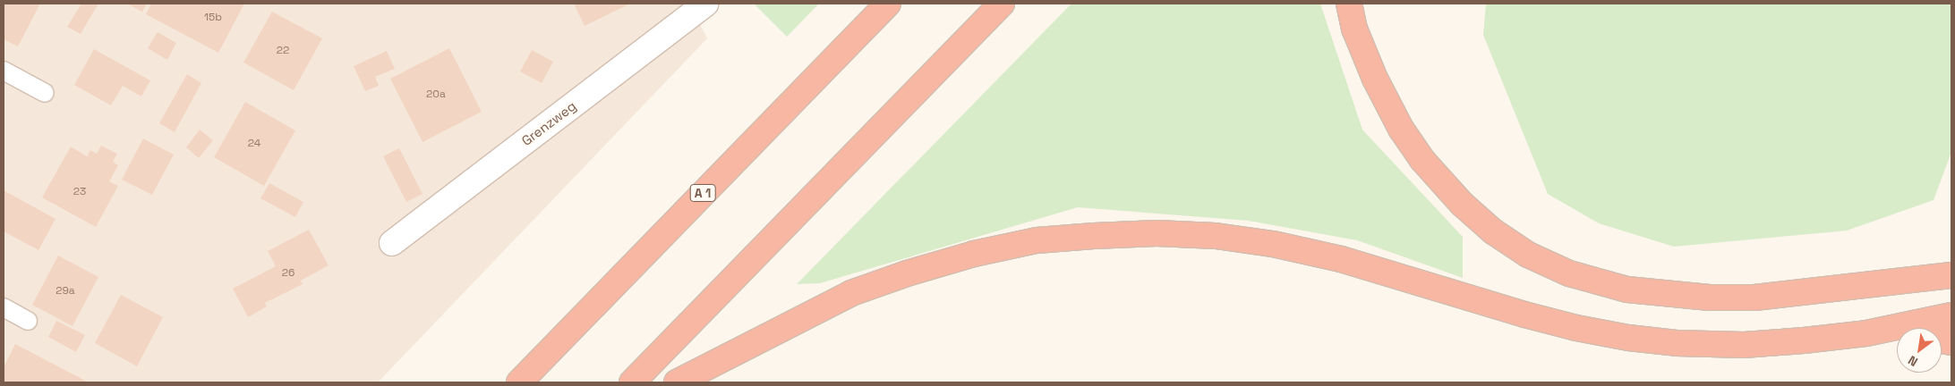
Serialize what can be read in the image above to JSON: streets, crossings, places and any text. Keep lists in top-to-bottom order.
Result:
{
  "streets": {
    "highway": ["A 1"],
    "street": ["Grenzweg"]
  },
  "house_numbers": [
    "15b",
    "22",
    "20a",
    "24",
    "23",
    "26",
    "29a"
  ],
  "north": "bottom left"
}
